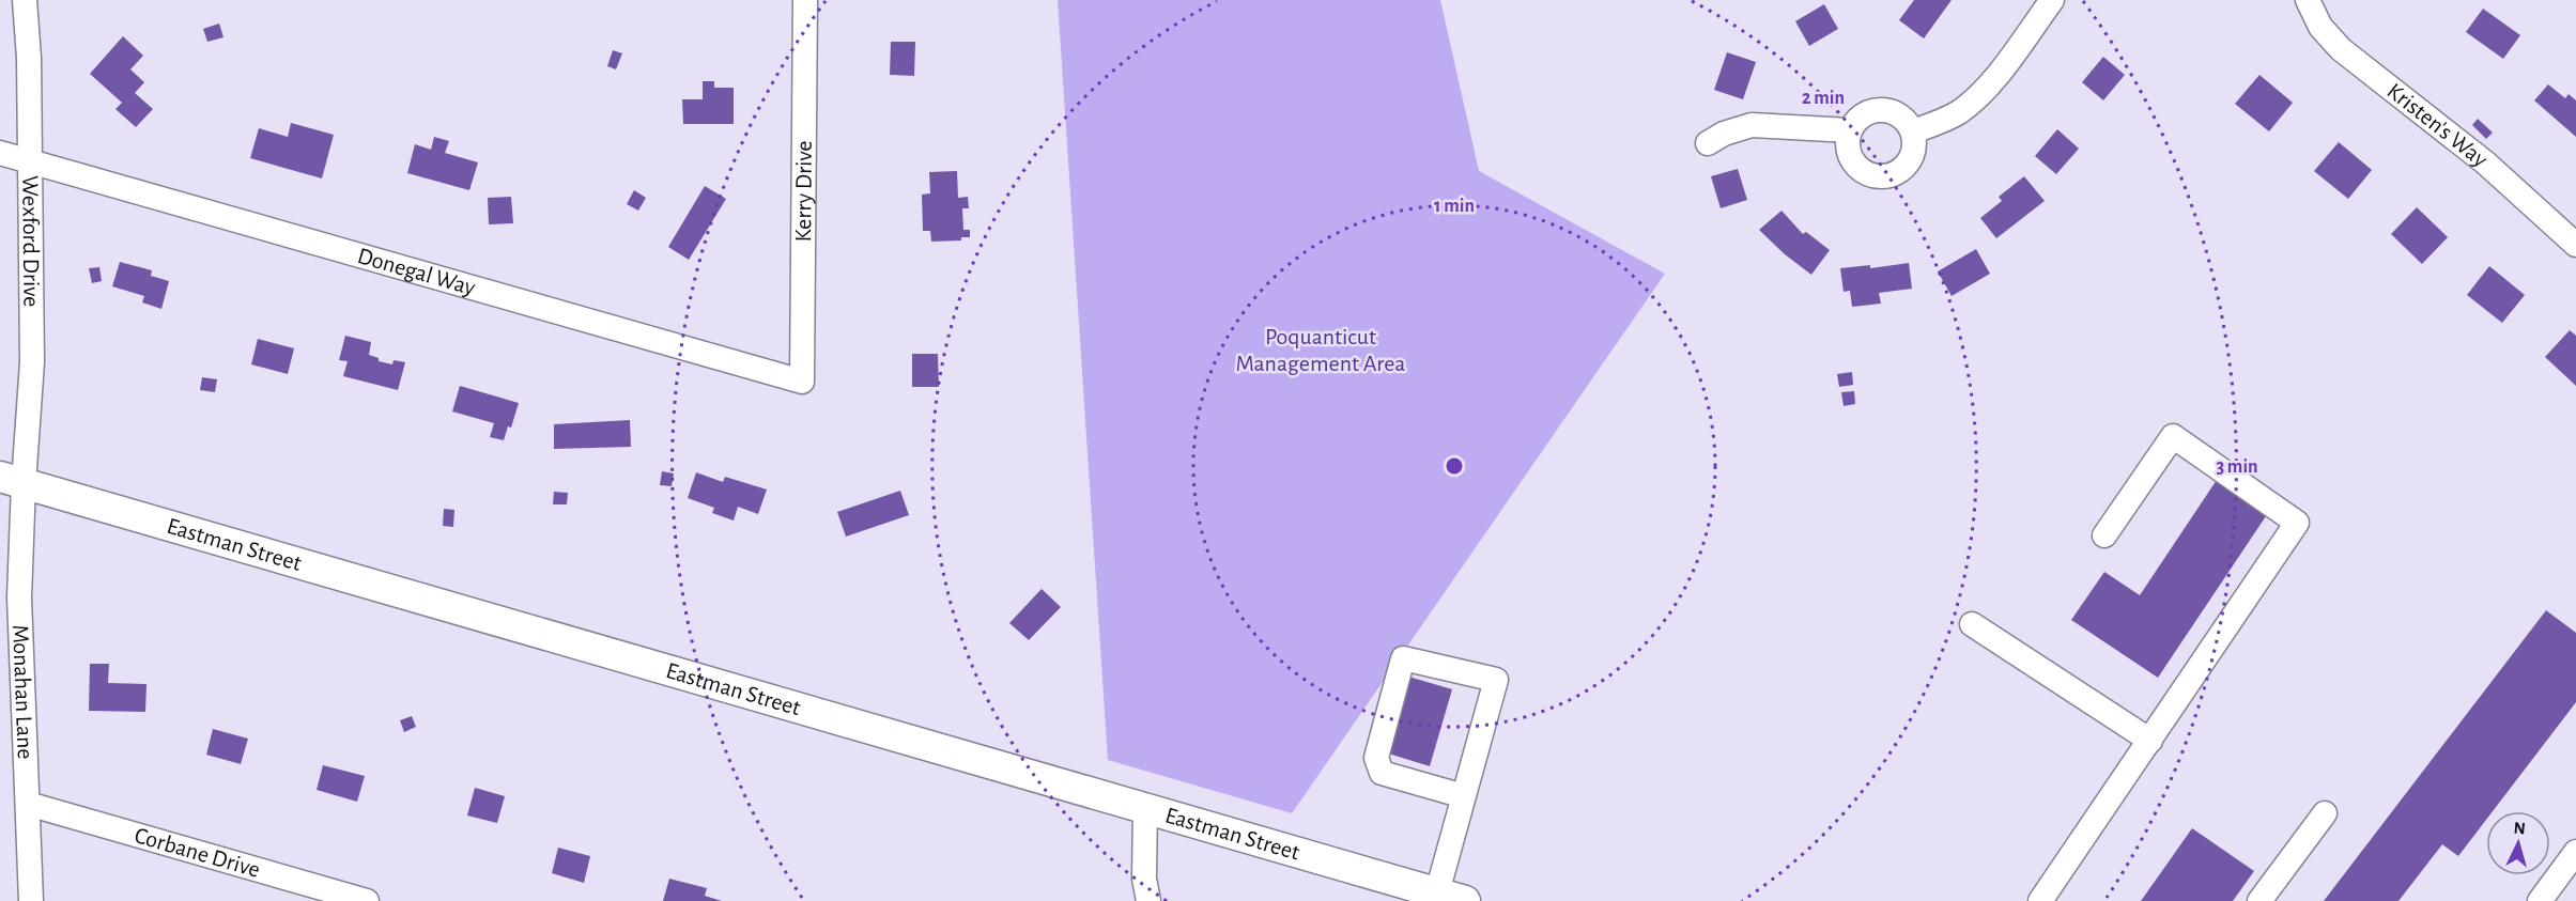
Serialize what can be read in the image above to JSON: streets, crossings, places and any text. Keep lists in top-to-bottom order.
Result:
{
  "streets": {
    "main road": ["Eastman Street"],
    "street": [
      "Kristen's Way",
      "Kerry Drive",
      "Wexford Drive",
      "Donegal Way",
      "Monahan Lane",
      "Corbane Drive"
    ]
  },
  "crossings": [
    ["Kerry Drive", "Donegal Way"],
    ["Wexford Drive", "Donegal Way"],
    ["Wexford Drive", "Eastman Street"],
    ["Wexford Drive", "Monahan Lane"],
    ["Eastman Street", "Monahan Lane"],
    ["Monahan Lane", "Corbane Drive"]
  ],
  "parks": ["Poquanticut Management Area"],
  "north": "top",
  "rings": ["2 min", "1 min", "3 min"]
}
